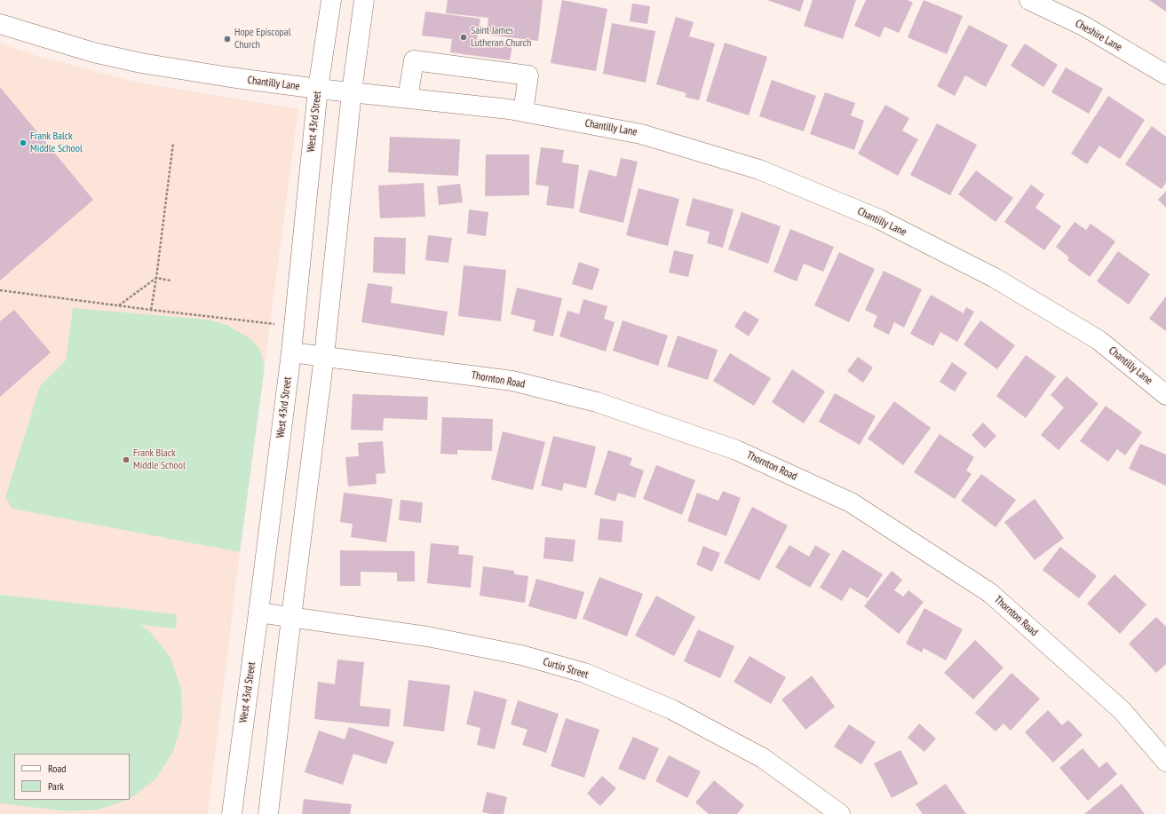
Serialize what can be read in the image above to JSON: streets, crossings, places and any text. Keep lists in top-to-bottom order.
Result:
{
  "streets": {
    "street": [
      "Cheshire Lane",
      "Chantilly Lane",
      "West 43rd Street",
      "Thornton Road",
      "Curtin Street"
    ]
  },
  "crossings": [
    ["Chantilly Lane", "West 43rd Street"],
    ["West 43rd Street", "Thornton Road"],
    ["West 43rd Street", "Curtin Street"]
  ],
  "places": [
    "Saint James Lutheran Church",
    "Hope Episcopal Church",
    "Frank Balck Middle School",
    "Frank Black Middle School"
  ],
  "legend": ["Road", "Park"]
}
